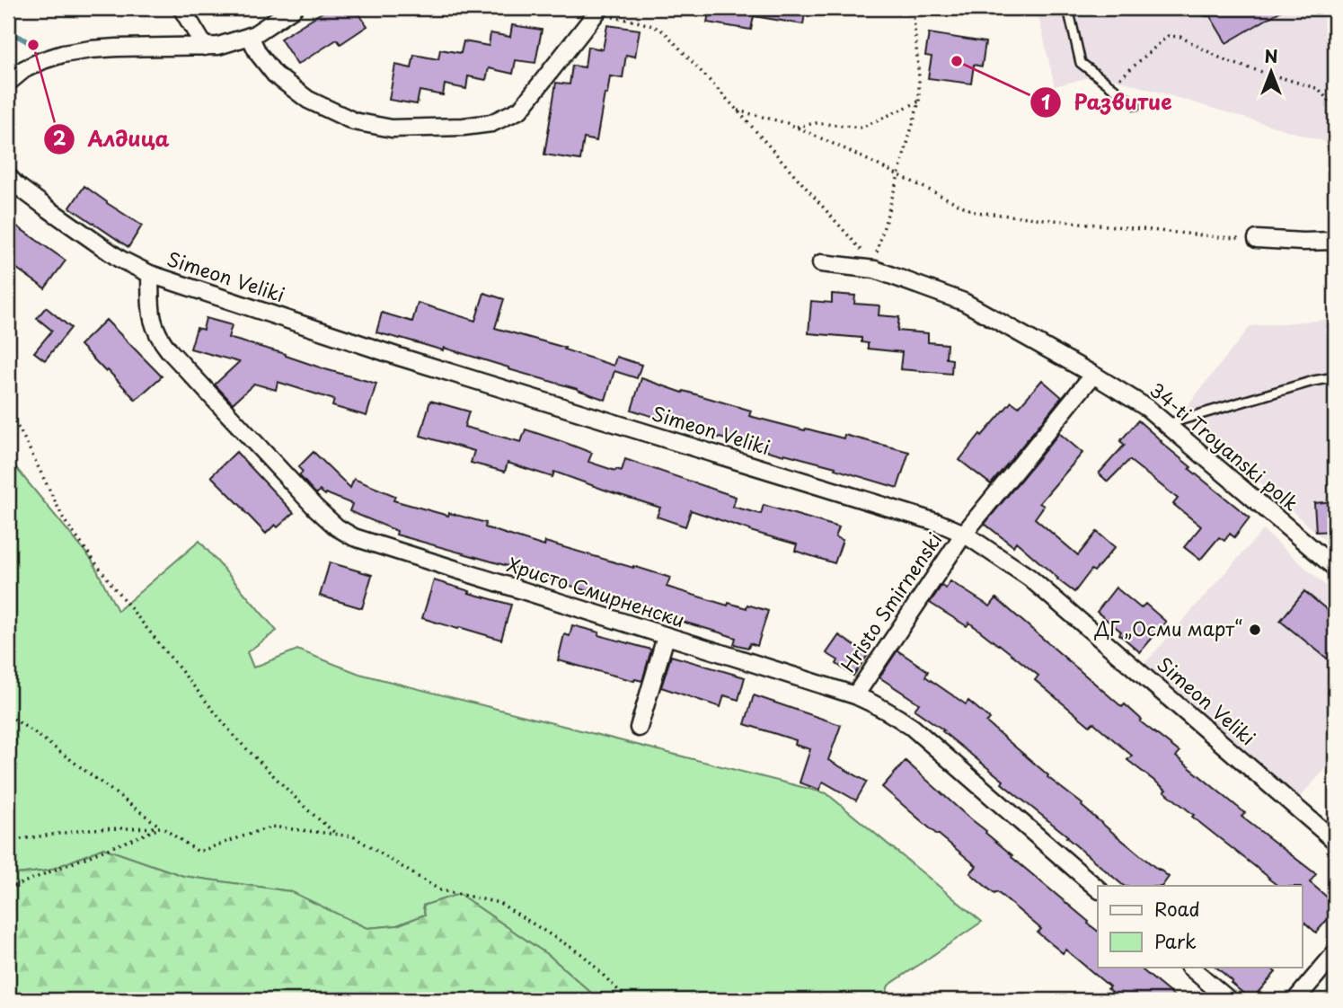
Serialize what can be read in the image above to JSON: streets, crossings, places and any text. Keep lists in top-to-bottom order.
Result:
{
  "streets": {
    "street": [
      "Simeon Veliki",
      "34-ti Troyanski polk",
      "Христо Смирненски",
      "Hristo Smirnenski"
    ]
  },
  "crossings": [
    ["Simeon Veliki", "Христо Смирненски"],
    ["Simeon Veliki", "Hristo Smirnenski"],
    ["Христо Смирненски", "Hristo Smirnenski"]
  ],
  "places": ["Алдица", "Развитие", "ДГ „Осми март“"],
  "legend": ["Road", "Park"],
  "north": "top"
}
